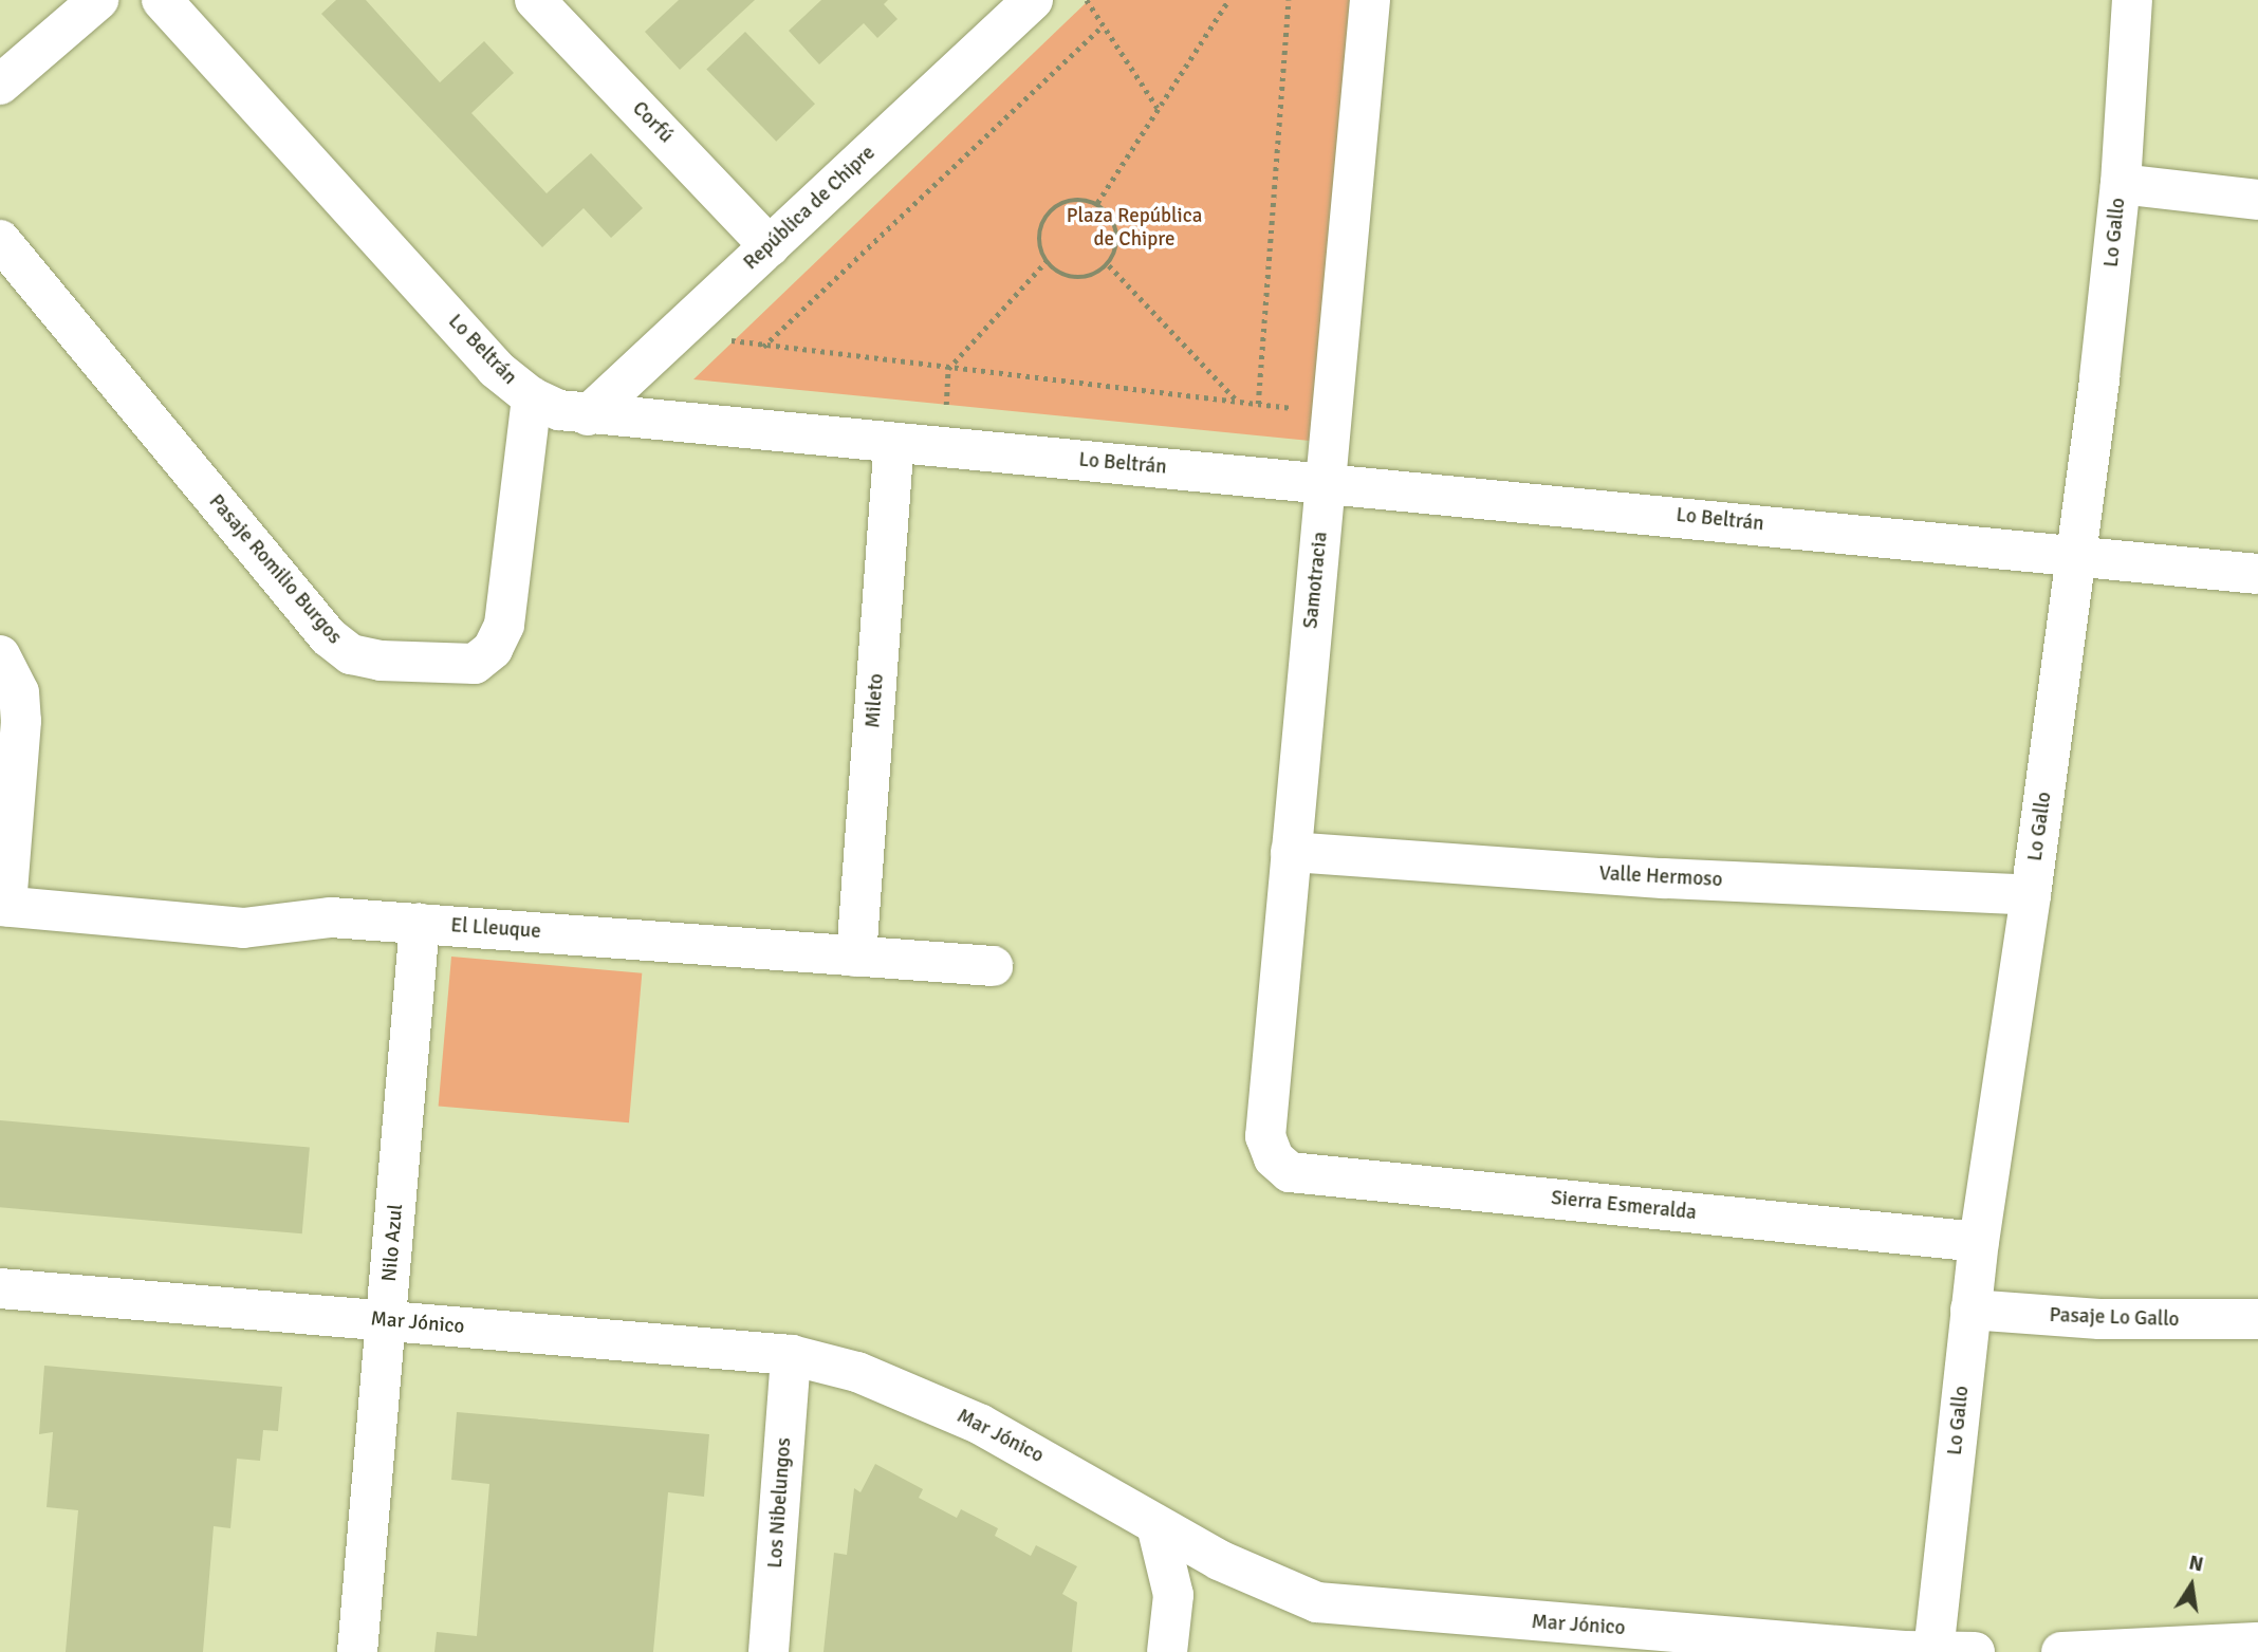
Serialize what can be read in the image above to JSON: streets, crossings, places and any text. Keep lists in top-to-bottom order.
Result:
{
  "streets": {
    "street": [
      "Corfú",
      "República de Chipre",
      "Lo Gallo",
      "Lo Beltrán",
      "Pasaje Romilio Burgos",
      "Samotracia",
      "Mileto",
      "Valle Hermoso",
      "El Lleuque",
      "Sierra Esmeralda",
      "Nilo Azul",
      "Pasaje Lo Gallo",
      "Mar Jónico",
      "Los Nibelungos"
    ]
  },
  "crossings": [
    ["Corfú", "República de Chipre"],
    ["República de Chipre", "Lo Beltrán"],
    ["Lo Gallo", "Lo Beltrán"],
    ["Lo Gallo", "Valle Hermoso"],
    ["Lo Gallo", "Sierra Esmeralda"],
    ["Lo Gallo", "Pasaje Lo Gallo"],
    ["Lo Gallo", "Mar Jónico"],
    ["Lo Beltrán", "Pasaje Romilio Burgos"],
    ["Lo Beltrán", "Samotracia"],
    ["Lo Beltrán", "Mileto"],
    ["Samotracia", "Valle Hermoso"],
    ["Samotracia", "Sierra Esmeralda"],
    ["Mileto", "El Lleuque"],
    ["El Lleuque", "Nilo Azul"],
    ["Nilo Azul", "Mar Jónico"],
    ["Mar Jónico", "Los Nibelungos"]
  ],
  "parks": ["Plaza República de Chipre"],
  "north": "top"
}
